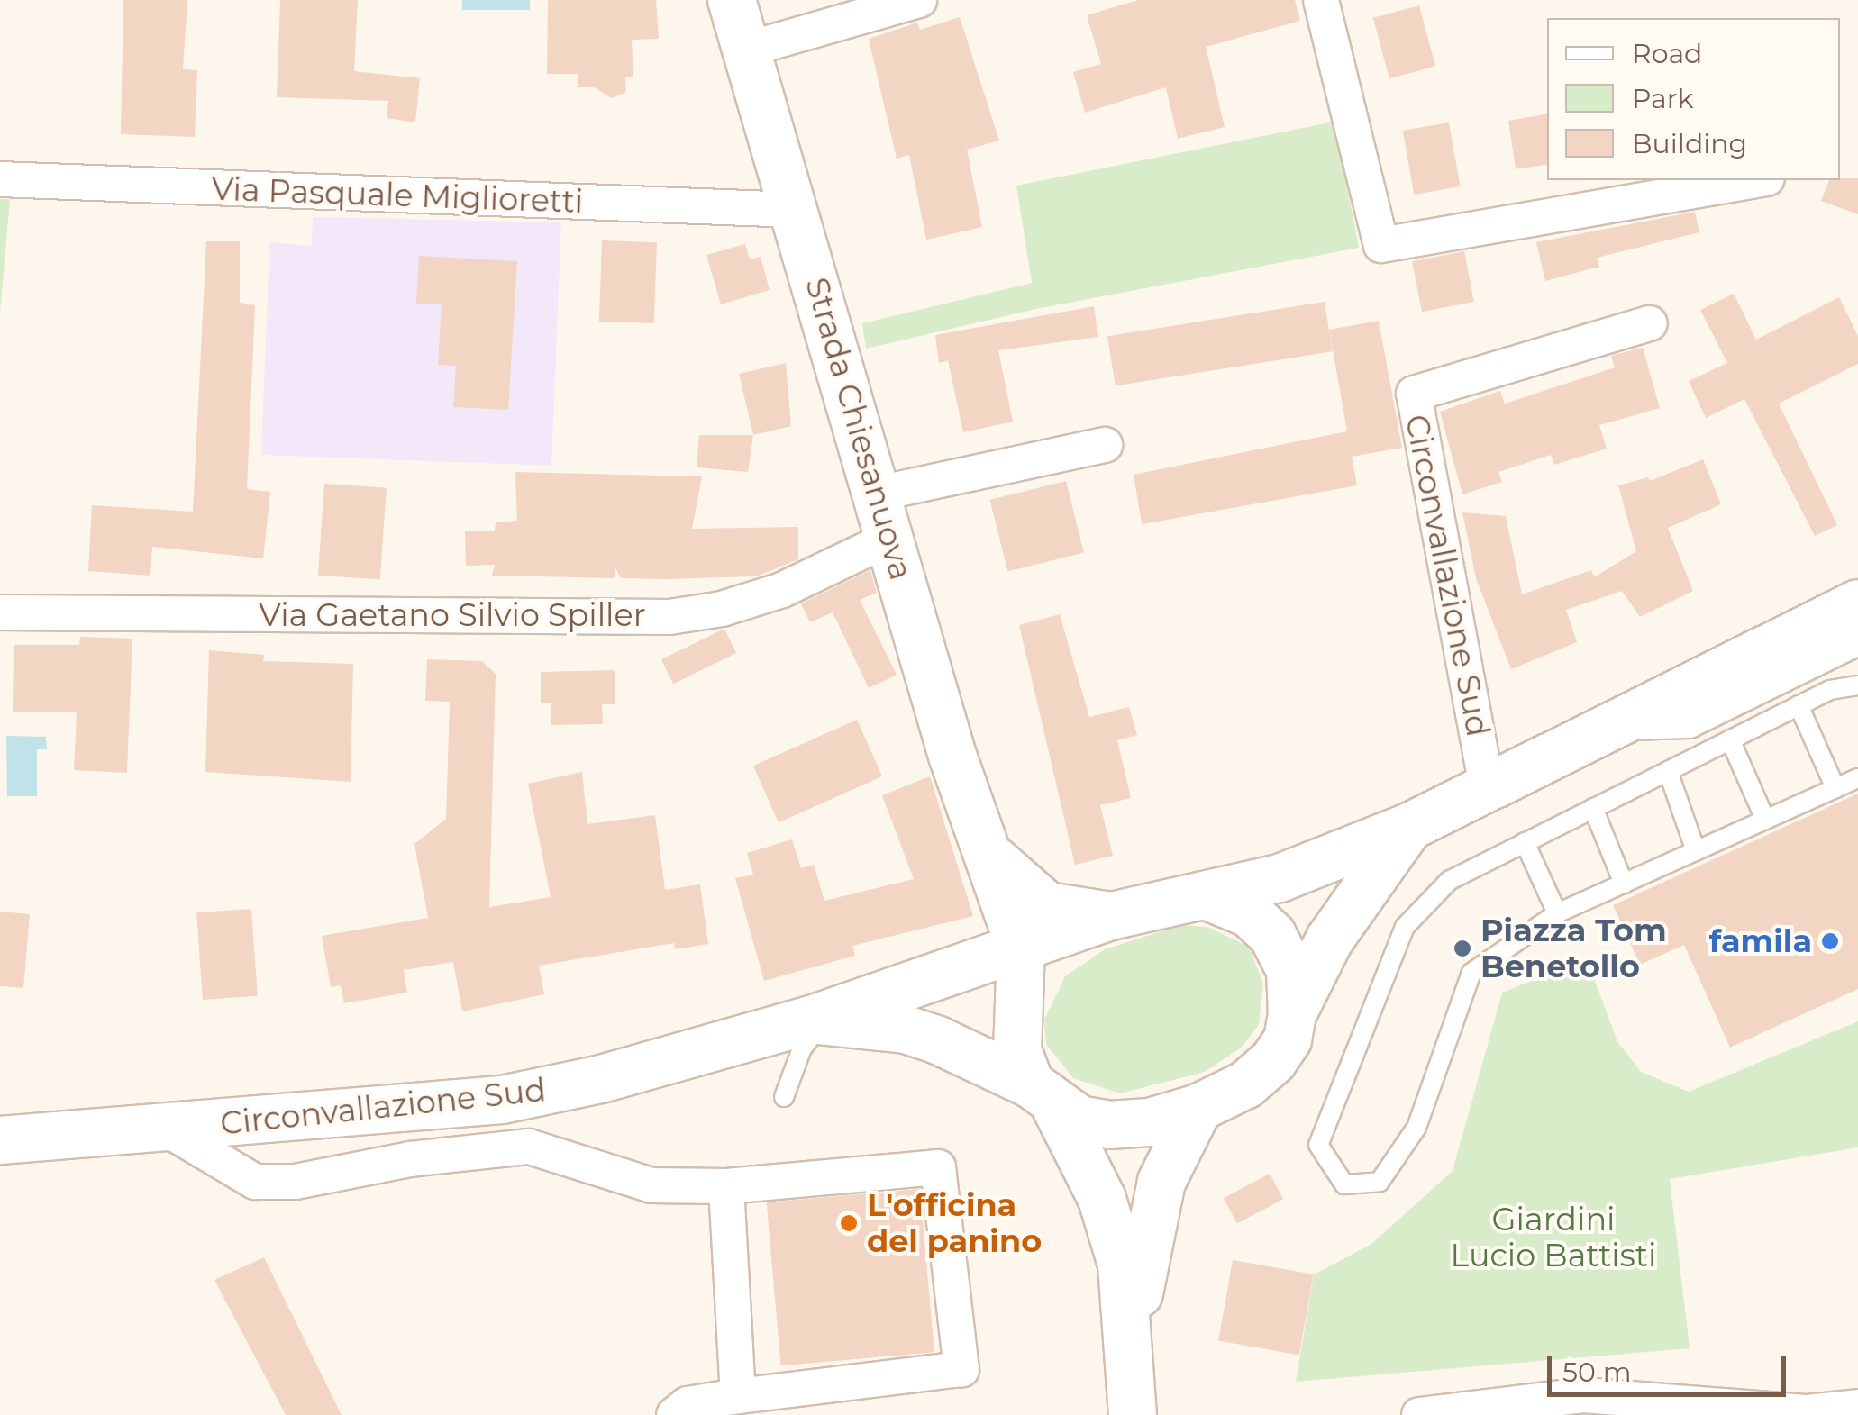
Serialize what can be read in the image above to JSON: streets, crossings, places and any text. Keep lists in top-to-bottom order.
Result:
{
  "streets": {
    "main road": ["Strada Chiesanuova", "Circonvallazione Sud"],
    "street": ["Via Pasquale Miglioretti", "Via Gaetano Silvio Spiller"]
  },
  "crossings": [
    ["Via Pasquale Miglioretti", "Strada Chiesanuova"],
    ["Strada Chiesanuova", "Circonvallazione Sud"],
    ["Strada Chiesanuova", "Via Gaetano Silvio Spiller"]
  ],
  "parks": ["Giardini Lucio Battisti"],
  "places": ["famila", "Piazza Tom Benetollo", "L'officina del panino"],
  "legend": ["Road", "Park", "Building"],
  "scale_bar": "50 m"
}
